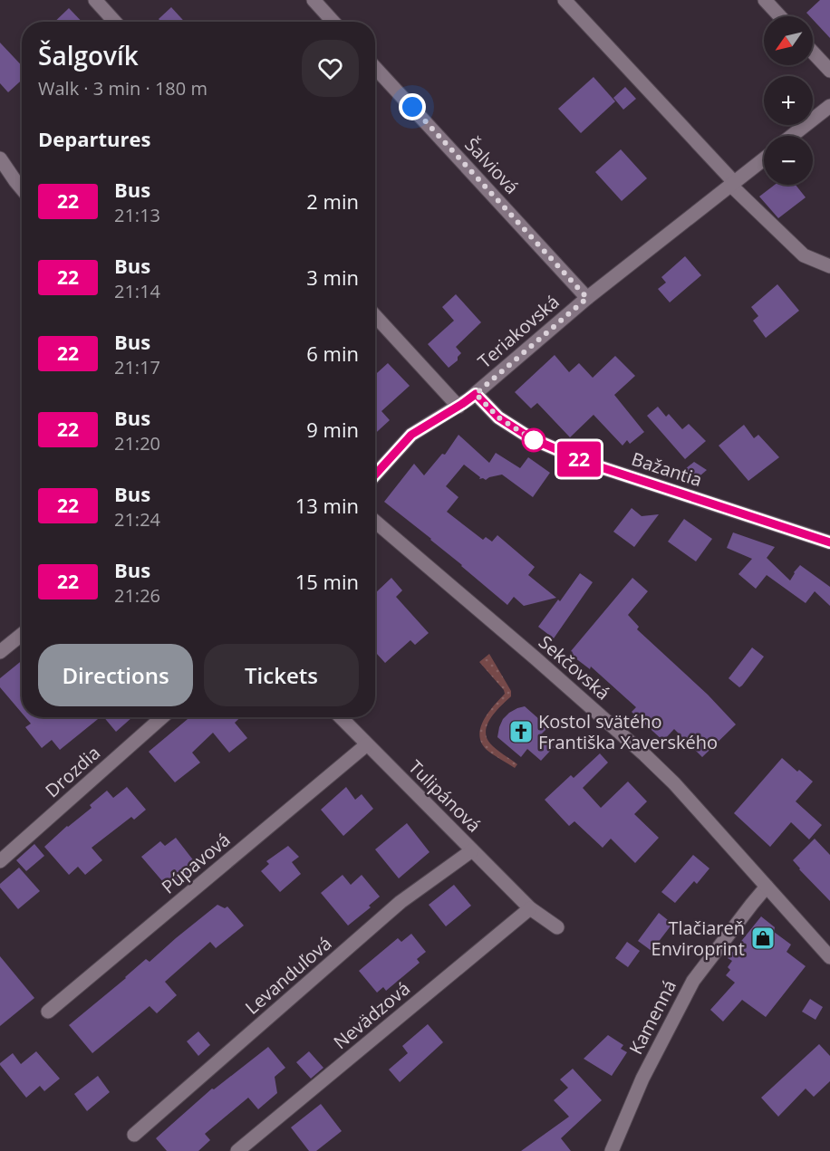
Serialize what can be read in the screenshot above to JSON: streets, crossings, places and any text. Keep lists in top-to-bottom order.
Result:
{
  "streets": {
    "street": [
      "Šalviová",
      "Teriakovská",
      "Bažantia",
      "Sekčovská",
      "Drozdia",
      "Tulipánová",
      "Púpavová",
      "Levanduľová",
      "Nevädzová",
      "Kamenná"
    ]
  },
  "crossings": [
    ["Šalviová", "Teriakovská"],
    ["Teriakovská", "Bažantia"],
    ["Sekčovská", "Kamenná"],
    ["Tulipánová", "Púpavová"],
    ["Tulipánová", "Levanduľová"],
    ["Tulipánová", "Nevädzová"]
  ],
  "places": {
    "church": ["Kostol svätého Františka Xaverského"],
    "shop": ["Tlačiareň Enviroprint"]
  },
  "lines": ["bus line 22"],
  "north": "bottom left",
  "page": {
    "on_map": "22",
    "map_buttons": ["+", "−"],
    "heading": [
      ["Šalgovík", "Walk · 3 min · 180 m"],
      "Departures"
    ],
    "list": [
      {
        "mark": "22",
        "name": "Bus",
        "note": "21:13",
        "value": "2 min"
      },
      {
        "mark": "22",
        "name": "Bus",
        "note": "21:14",
        "value": "3 min"
      },
      {
        "mark": "22",
        "name": "Bus",
        "note": "21:17",
        "value": "6 min"
      },
      {
        "mark": "22",
        "name": "Bus",
        "note": "21:20",
        "value": "9 min"
      },
      {
        "mark": "22",
        "name": "Bus",
        "note": "21:24",
        "value": "13 min"
      },
      {
        "mark": "22",
        "name": "Bus",
        "note": "21:26",
        "value": "15 min"
      }
    ],
    "buttons": ["Directions", "Tickets"]
  }
}
